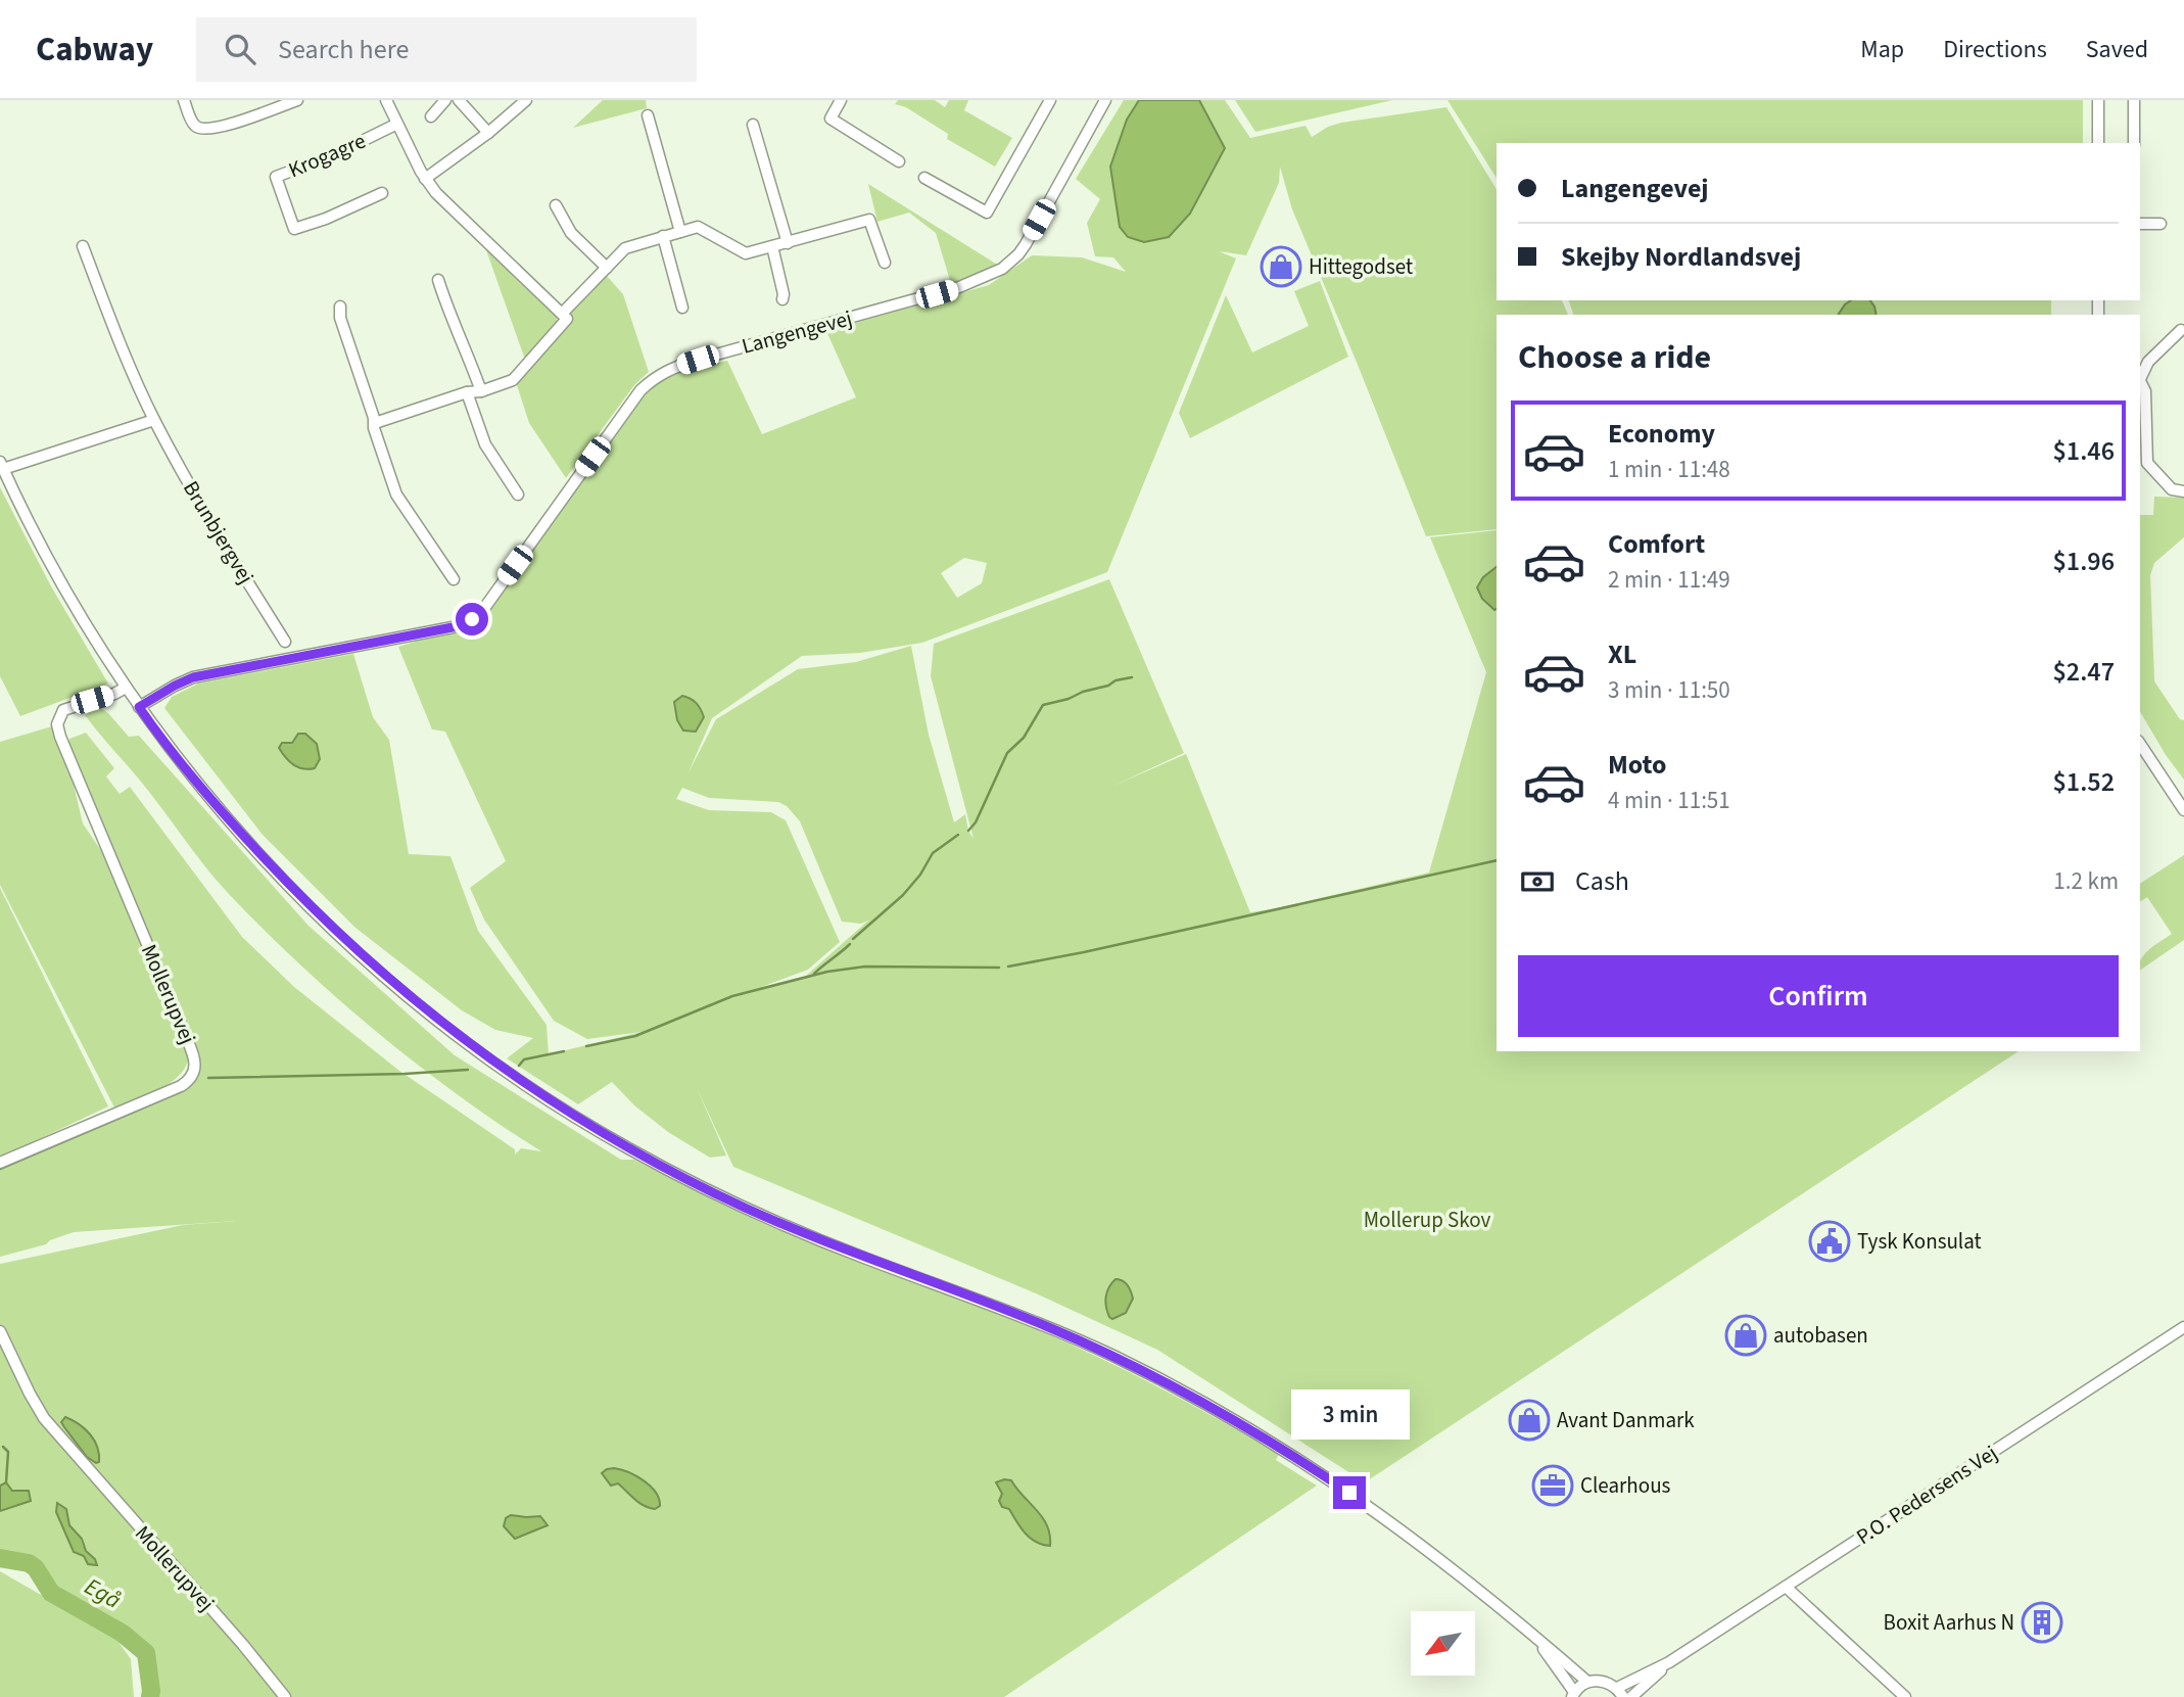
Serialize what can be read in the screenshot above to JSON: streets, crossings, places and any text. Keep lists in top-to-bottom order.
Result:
{
  "streets": {
    "street": [
      "Krogagre",
      "Langengevej",
      "Brunbjergvej",
      "Mollerupvej",
      "P.O. Pedersens Vej"
    ]
  },
  "water": ["Egå"],
  "parks": ["Mollerup Skov"],
  "places": {
    "shop": ["Hittegodset", "autobasen", "Avant Danmark"],
    "public building": ["Tysk Konsulat"],
    "office": ["Clearhous"],
    "building": ["Boxit Aarhus N"]
  },
  "north": "bottom left",
  "page": {
    "header": "Cabway",
    "search": "Search here",
    "nav": ["Map", "Directions", "Saved"],
    "banner": ["Langengevej", "Skejby Nordlandsvej"],
    "heading": "Choose a ride",
    "list": [
      {
        "name": "Economy",
        "note": "1 min · 11:48",
        "value": "$1.46"
      },
      {
        "name": "Comfort",
        "note": "2 min · 11:49",
        "value": "$1.96"
      },
      {
        "name": "XL",
        "note": "3 min · 11:50",
        "value": "$2.47"
      },
      {
        "name": "Moto",
        "note": "4 min · 11:51",
        "value": "$1.52"
      }
    ],
    "pay": ["Cash", "1.2 km"],
    "buttons": "Confirm",
    "bubble": "3 min"
  }
}
